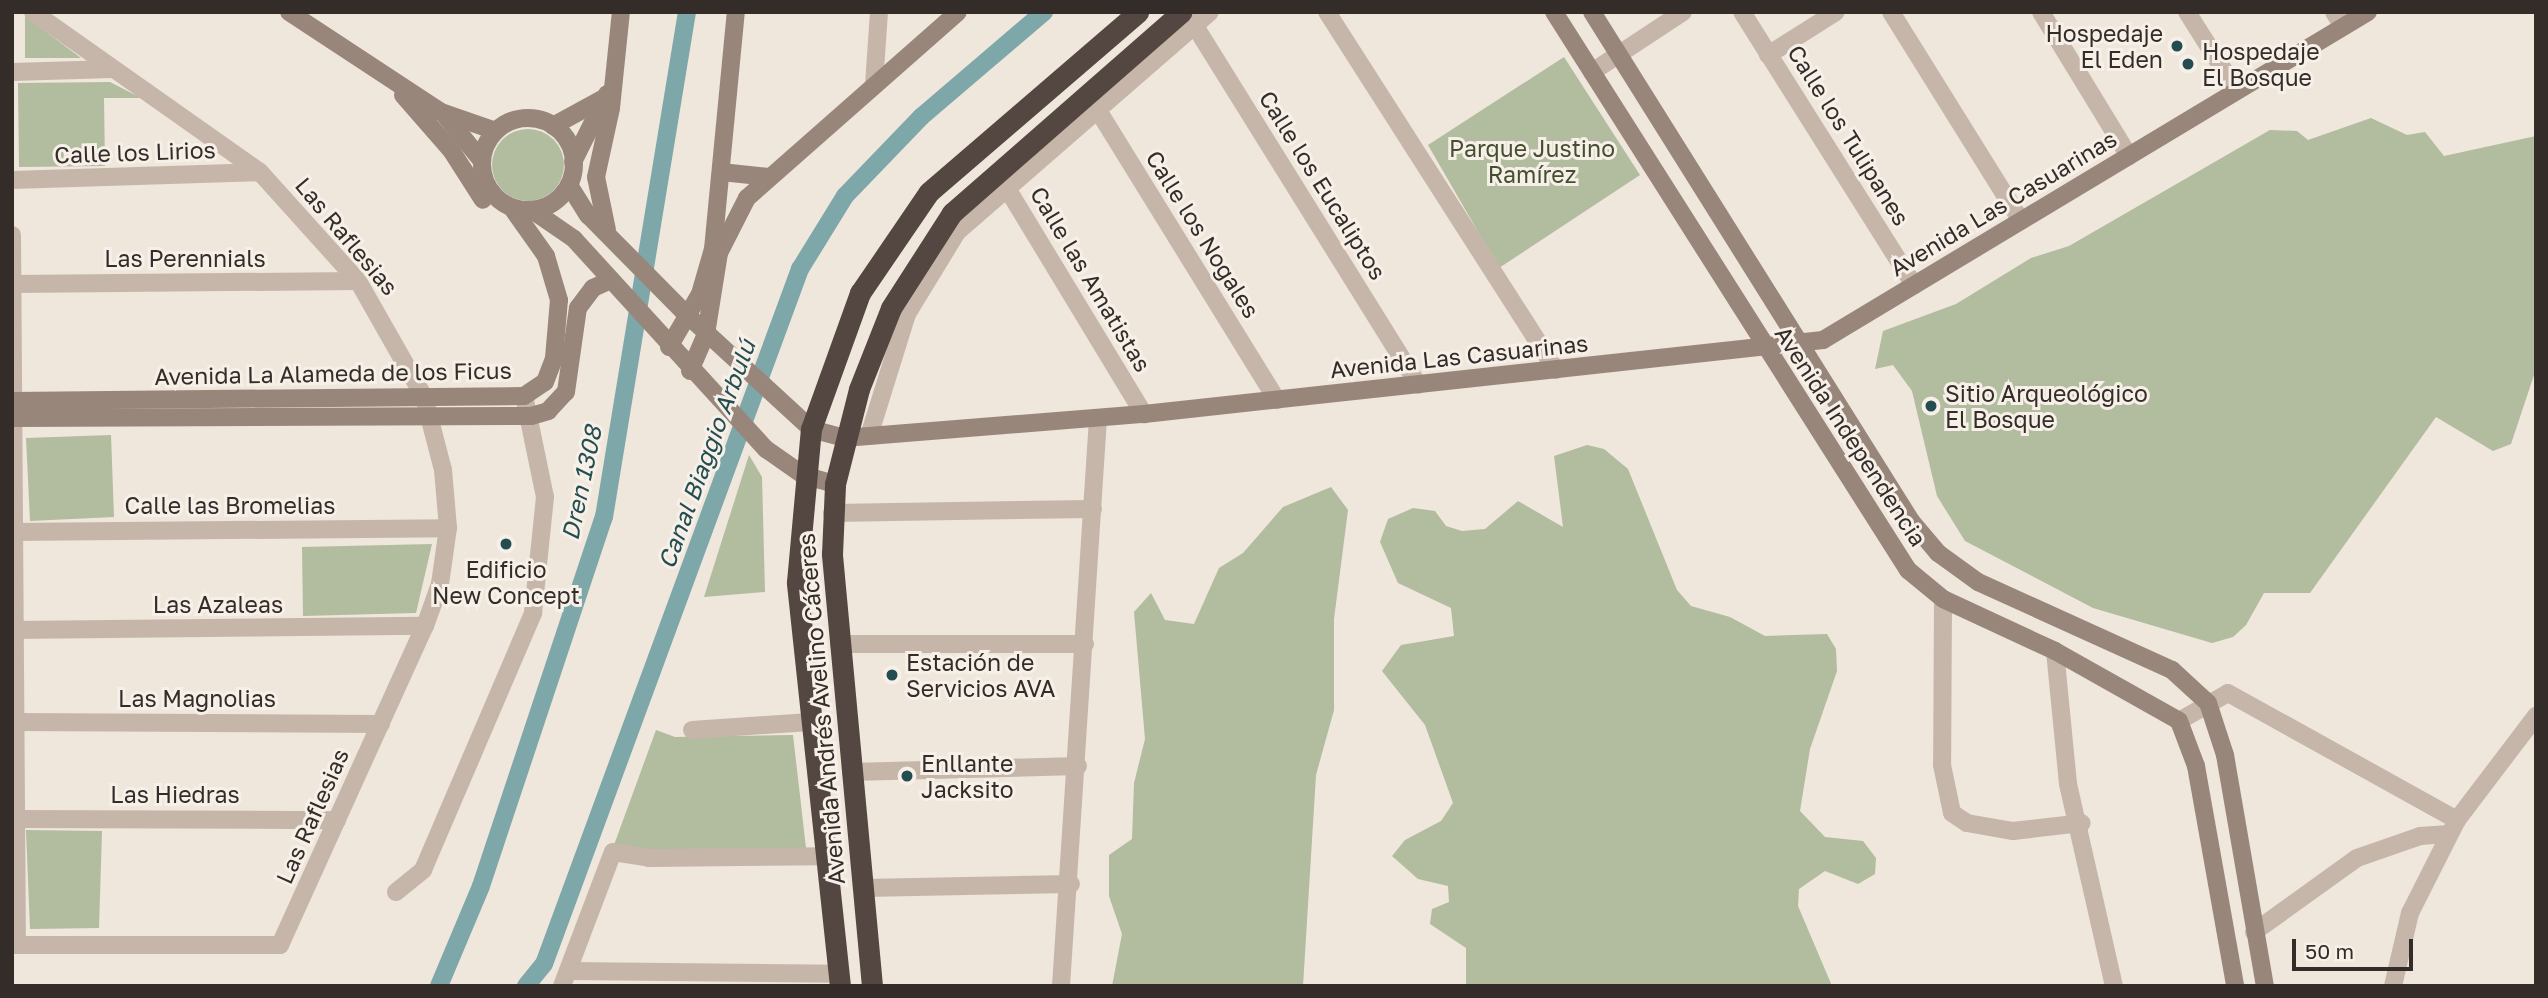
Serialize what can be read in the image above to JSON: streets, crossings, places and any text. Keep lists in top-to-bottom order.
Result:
{
  "streets": {
    "highway": ["Avenida Andrés Avelino Cáceres"],
    "street": [
      "Calle los Tulipanes",
      "Calle los Lirios",
      "Calle los Eucaliptos",
      "Avenida Las Casuarinas",
      "Calle los Nogales",
      "Las Raflesias",
      "Las Perennials",
      "Calle las Amatistas",
      "Avenida La Alameda de los Ficus",
      "Avenida Independencia",
      "Calle las Bromelias",
      "Las Azaleas",
      "Las Magnolias",
      "Las Hiedras"
    ]
  },
  "crossings": [
    ["Calle los Tulipanes", "Avenida Las Casuarinas"],
    ["Calle los Lirios", "Las Raflesias"],
    ["Calle los Eucaliptos", "Avenida Las Casuarinas"],
    ["Calle los Eucaliptos", "Avenida Andrés Avelino Cáceres"],
    ["Avenida Las Casuarinas", "Calle los Nogales"],
    ["Avenida Las Casuarinas", "Calle las Amatistas"],
    ["Avenida Las Casuarinas", "Avenida La Alameda de los Ficus"],
    ["Avenida Las Casuarinas", "Avenida Independencia"],
    ["Avenida Las Casuarinas", "Avenida Andrés Avelino Cáceres"],
    ["Calle los Nogales", "Avenida Andrés Avelino Cáceres"],
    ["Las Raflesias", "Las Perennials"],
    ["Las Raflesias", "Avenida La Alameda de los Ficus"],
    ["Las Raflesias", "Calle las Bromelias"],
    ["Las Raflesias", "Las Azaleas"],
    ["Las Raflesias", "Las Magnolias"],
    ["Las Raflesias", "Las Hiedras"],
    ["Calle las Amatistas", "Avenida Andrés Avelino Cáceres"]
  ],
  "water": ["Canal Biaggio Arbulú", "Dren 1308"],
  "parks": ["Parque Justino Ramírez"],
  "places": [
    "Hospedaje El Eden",
    "Hospedaje El Bosque",
    "Sitio Arqueológico El Bosque",
    "Edificio New Concept",
    "Estación de Servicios AVA",
    "Enllante Jacksito"
  ],
  "scale_bar": "50 m"
}
